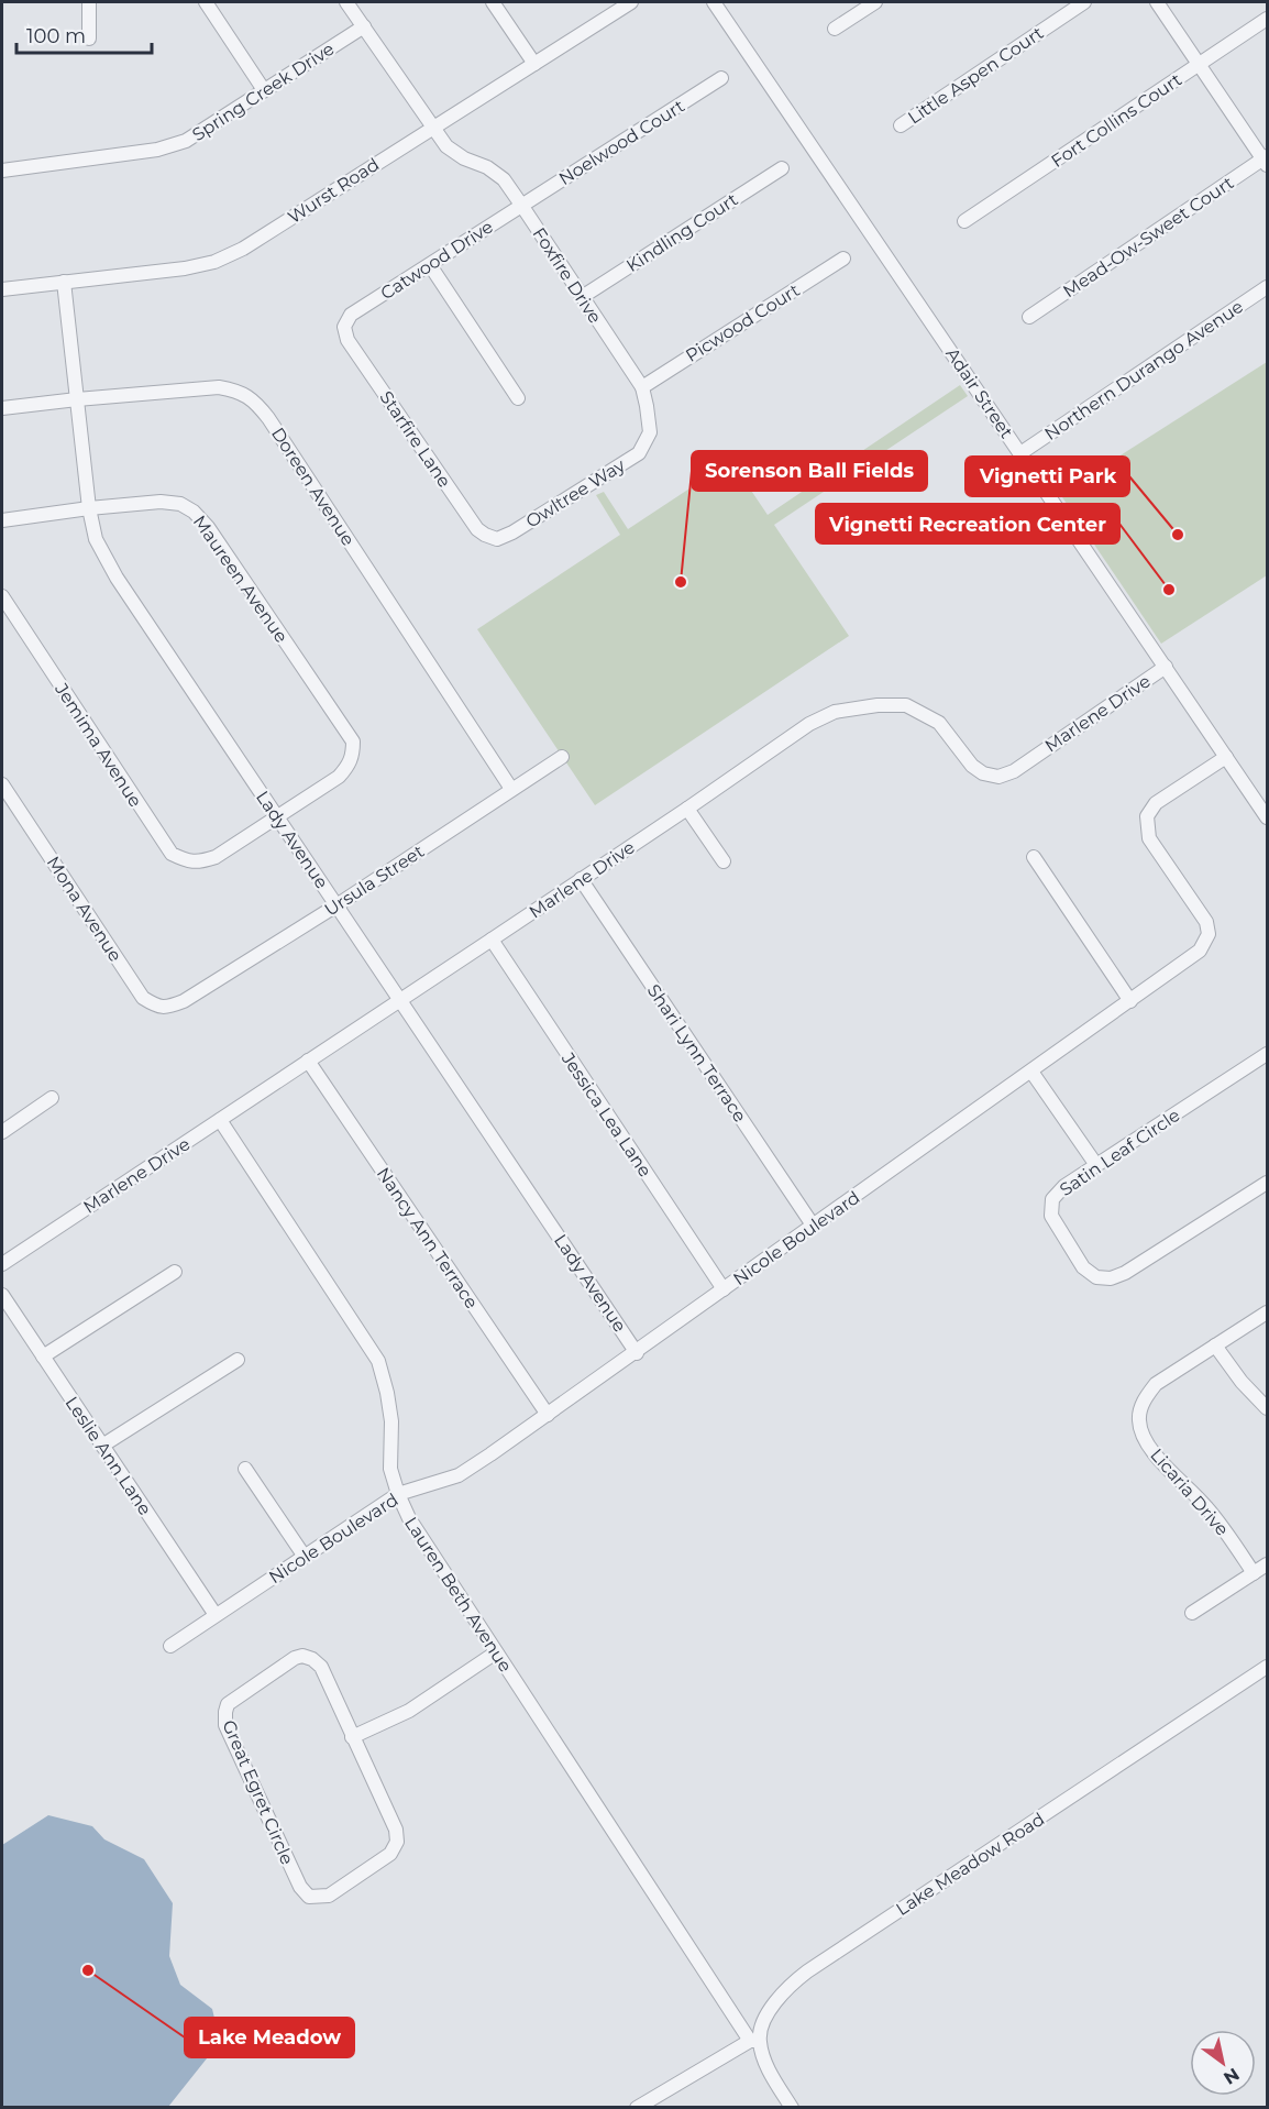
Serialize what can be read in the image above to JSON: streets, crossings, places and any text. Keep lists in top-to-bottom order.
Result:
{
  "streets": {
    "street": [
      "Little Aspen Court",
      "Spring Creek Drive",
      "Fort Collins Court",
      "Noelwood Court",
      "Wurst Road",
      "Kindling Court",
      "Mead-Ow-Sweet Court",
      "Catwood Drive",
      "Foxfire Drive",
      "Picwood Court",
      "Northern Durango Avenue",
      "Adair Street",
      "Starfire Lane",
      "Doreen Avenue",
      "Owltree Way",
      "Maureen Avenue",
      "Marlene Drive",
      "Jemima Avenue",
      "Lady Avenue",
      "Ursula Street",
      "Mona Avenue",
      "Shari Lynn Terrace",
      "Jessica Lea Lane",
      "Satin Leaf Circle",
      "Nancy Ann Terrace",
      "Nicole Boulevard",
      "Leslie Ann Lane",
      "Licaria Drive",
      "Lauren Beth Avenue",
      "Great Egret Circle",
      "Lake Meadow Road"
    ]
  },
  "crossings": [
    ["Spring Creek Drive", "Foxfire Drive"],
    ["Noelwood Court", "Catwood Drive"],
    ["Noelwood Court", "Foxfire Drive"],
    ["Wurst Road", "Foxfire Drive"],
    ["Wurst Road", "Lady Avenue"],
    ["Kindling Court", "Foxfire Drive"],
    ["Catwood Drive", "Foxfire Drive"],
    ["Catwood Drive", "Starfire Lane"],
    ["Foxfire Drive", "Picwood Court"],
    ["Foxfire Drive", "Owltree Way"],
    ["Northern Durango Avenue", "Adair Street"],
    ["Adair Street", "Marlene Drive"],
    ["Adair Street", "Nicole Boulevard"],
    ["Starfire Lane", "Owltree Way"],
    ["Doreen Avenue", "Lady Avenue"],
    ["Doreen Avenue", "Ursula Street"],
    ["Maureen Avenue", "Jemima Avenue"],
    ["Maureen Avenue", "Lady Avenue"],
    ["Marlene Drive", "Lady Avenue"],
    ["Marlene Drive", "Shari Lynn Terrace"],
    ["Marlene Drive", "Jessica Lea Lane"],
    ["Marlene Drive", "Nancy Ann Terrace"],
    ["Marlene Drive", "Lauren Beth Avenue"],
    ["Jemima Avenue", "Lady Avenue"],
    ["Lady Avenue", "Ursula Street"],
    ["Lady Avenue", "Nicole Boulevard"],
    ["Ursula Street", "Mona Avenue"],
    ["Shari Lynn Terrace", "Nicole Boulevard"],
    ["Jessica Lea Lane", "Nicole Boulevard"],
    ["Nancy Ann Terrace", "Nicole Boulevard"],
    ["Nicole Boulevard", "Leslie Ann Lane"],
    ["Nicole Boulevard", "Lauren Beth Avenue"],
    ["Lauren Beth Avenue", "Lake Meadow Road"]
  ],
  "places": [
    "Vignetti Park",
    "Sorenson Ball Fields",
    "Vignetti Recreation Center",
    "Lake Meadow"
  ],
  "scale_bar": "100 m",
  "north": "bottom right"
}
